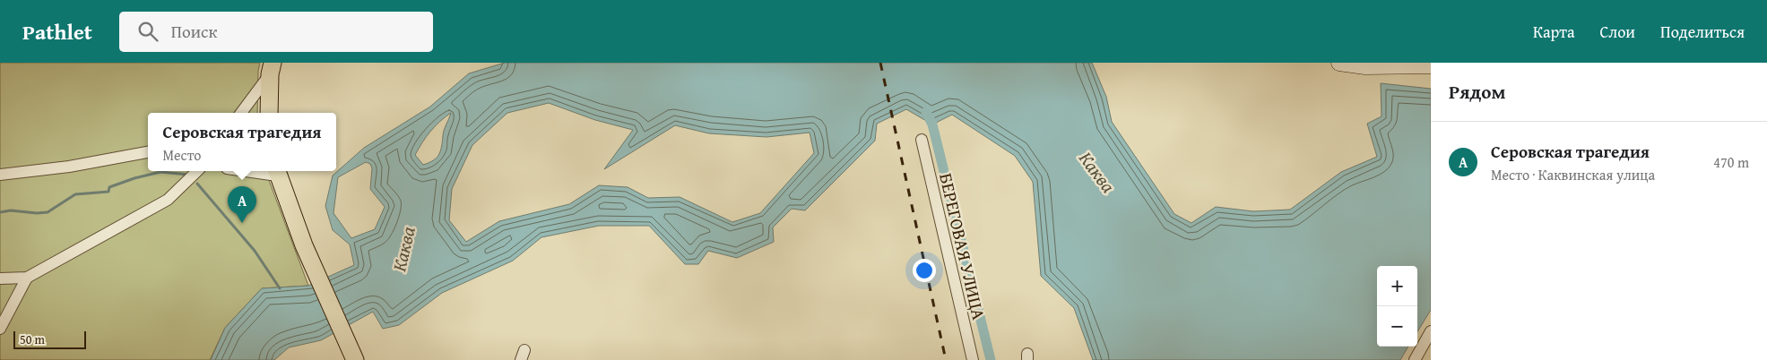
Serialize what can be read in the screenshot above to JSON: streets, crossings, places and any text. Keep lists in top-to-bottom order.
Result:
{
  "streets": {
    "street": ["БЕРЕГОВАЯ УЛИЦА"]
  },
  "water": ["Каква"],
  "scale_bar": "50 m",
  "page": {
    "header": "Pathlet",
    "search": "Поиск",
    "nav": ["Карта", "Слои", "Поделиться"],
    "heading": "Рядом",
    "popup": ["Серовская трагедия", "Место"],
    "list": [
      {
        "mark": "A",
        "name": "Серовская трагедия",
        "note": "Место · Каквинская улица",
        "value": "470 m"
      }
    ],
    "pins": "A",
    "map_buttons": ["+", "−"],
    "scale": "50 m"
  }
}
